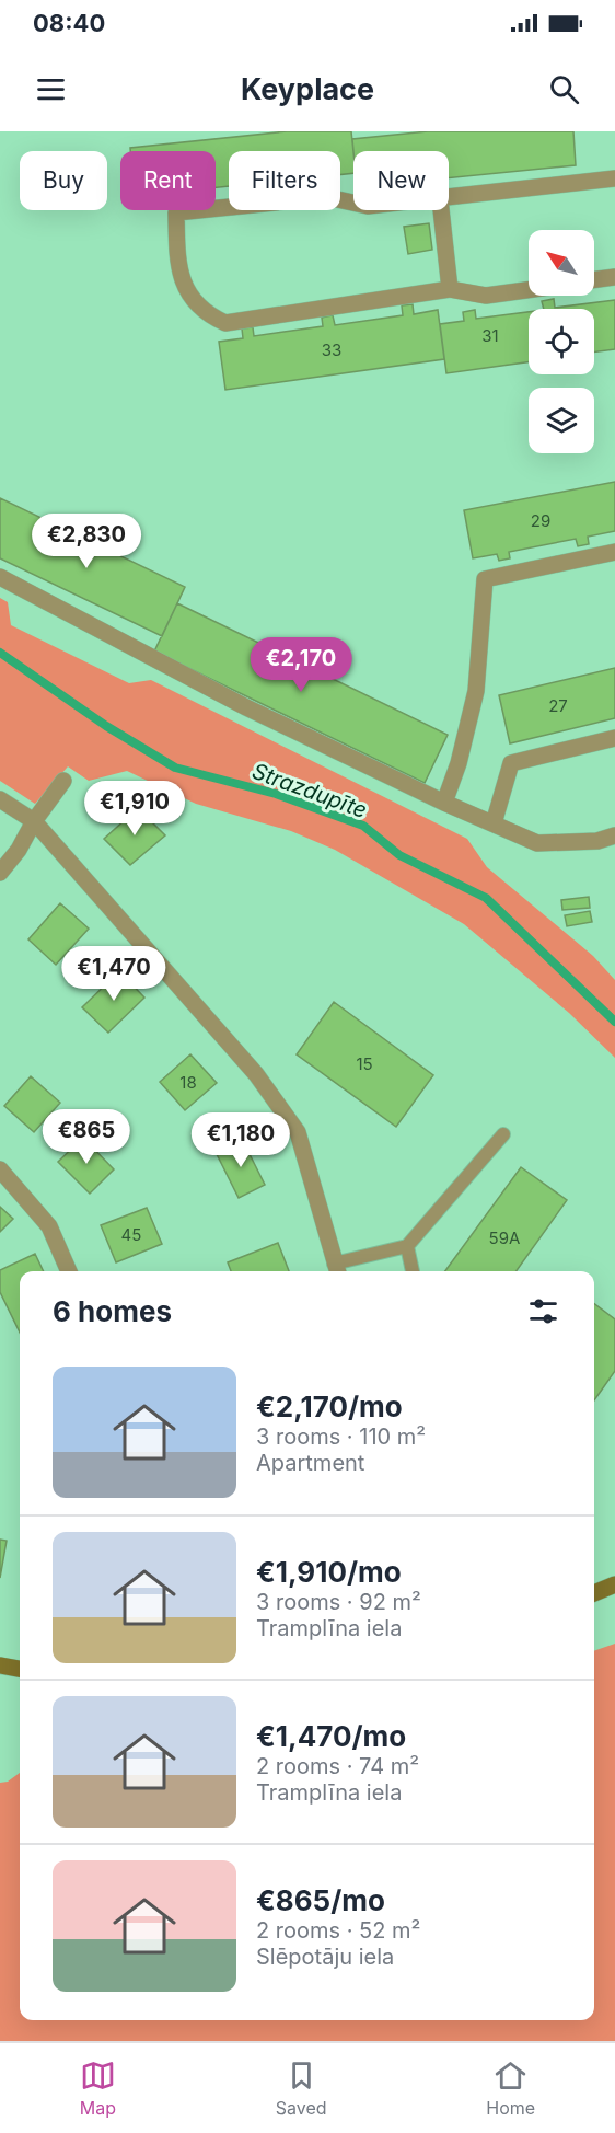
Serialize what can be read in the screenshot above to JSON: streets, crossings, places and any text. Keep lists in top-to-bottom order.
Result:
{
  "water": ["Strazdupīte"],
  "house_numbers": [
    "31",
    "33",
    "29",
    "27",
    "15",
    "18",
    "45",
    "59A"
  ],
  "north": "top left",
  "page": {
    "status": "08:40",
    "header": "Keyplace",
    "chip": [
      "Buy",
      "Rent",
      "Filters",
      "New"
    ],
    "price": [
      "€2,830",
      "€2,170",
      "€1,910",
      "€1,470",
      "€865",
      "€1,180"
    ],
    "heading": "6 homes",
    "list": [
      {
        "name": "€2,170/mo",
        "note": "3 rooms · 110 m² · Apartment"
      },
      {
        "name": "€1,910/mo",
        "note": "3 rooms · 92 m² · Tramplīna iela"
      },
      {
        "name": "€1,470/mo",
        "note": "2 rooms · 74 m² · Tramplīna iela"
      },
      {
        "name": "€865/mo",
        "note": "2 rooms · 52 m² · Slēpotāju iela"
      }
    ],
    "tabs": ["Map", "Saved", "Home"]
  }
}
